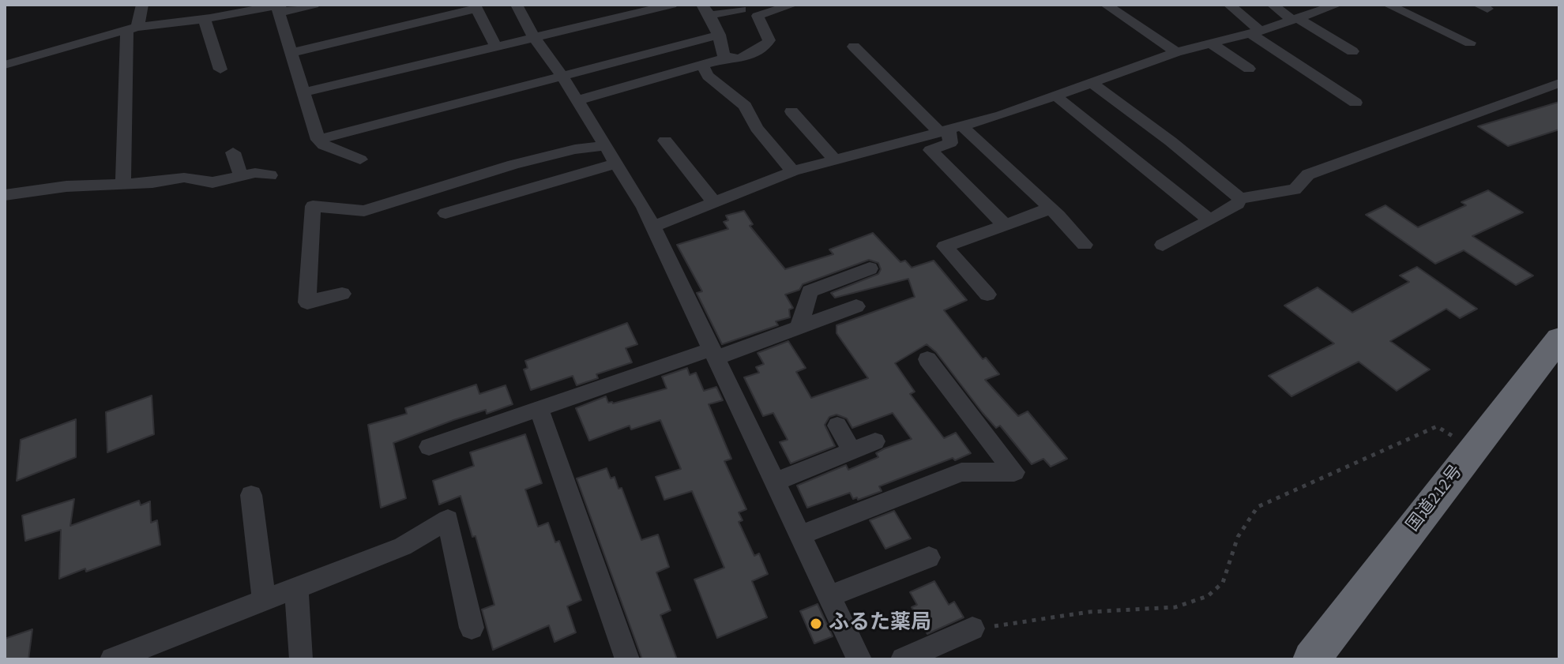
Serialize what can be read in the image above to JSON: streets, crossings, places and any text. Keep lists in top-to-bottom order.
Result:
{
  "streets": {
    "highway": ["国道212号"]
  },
  "places": ["ふるた薬局"]
}
